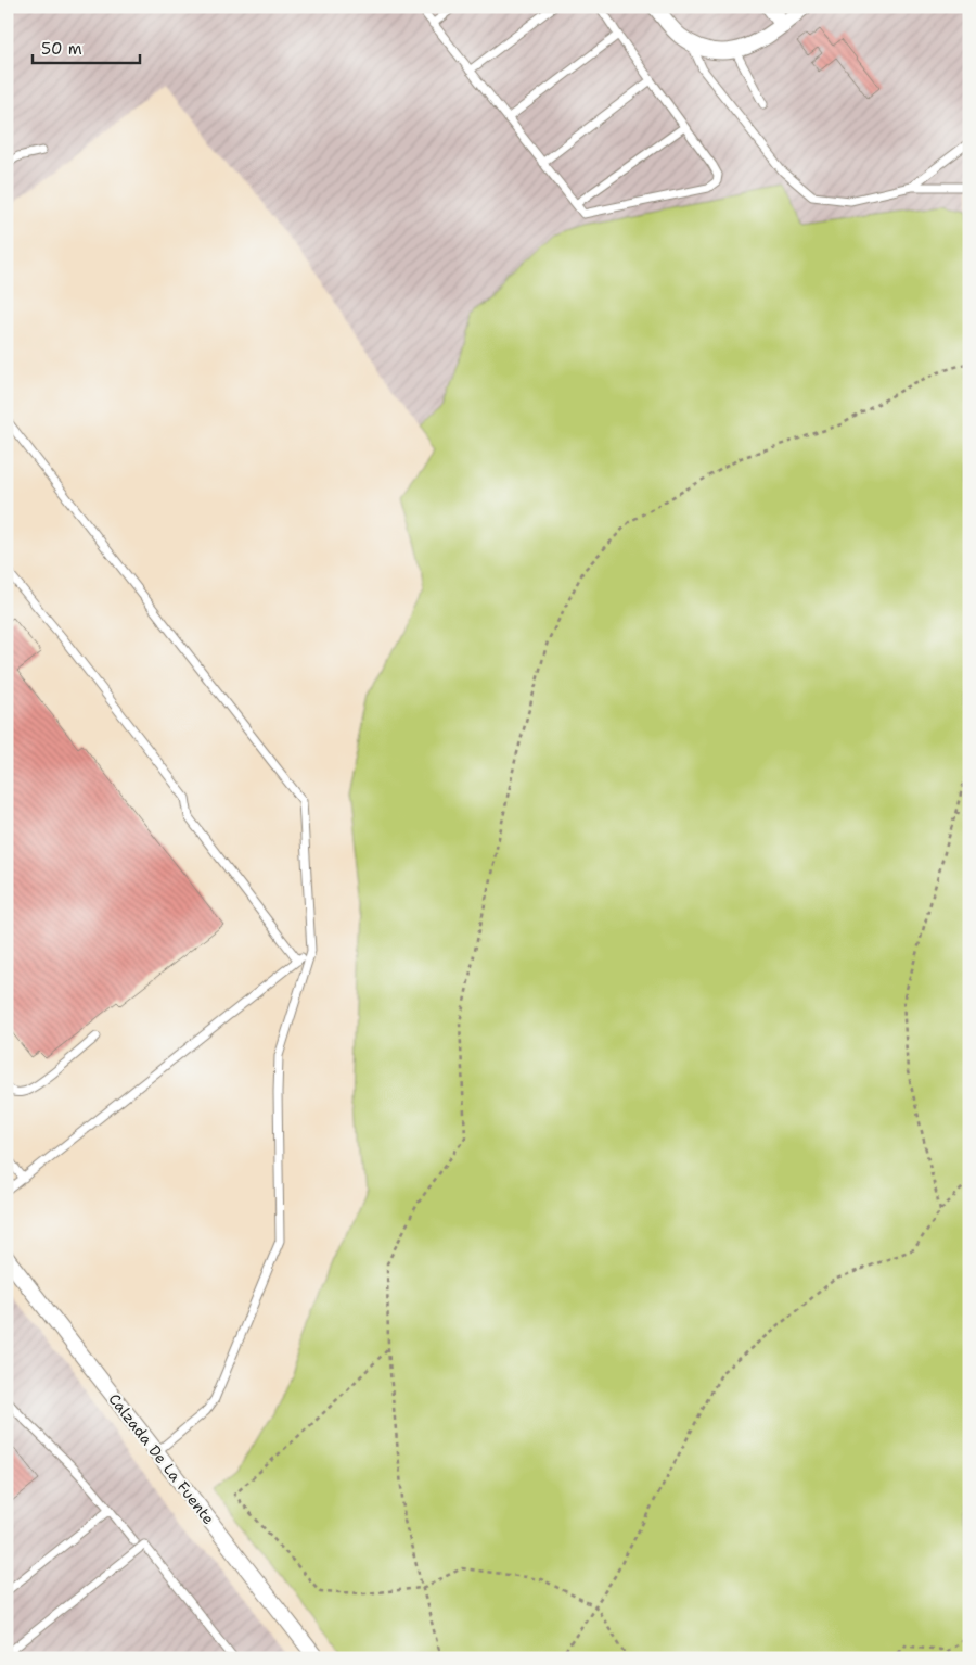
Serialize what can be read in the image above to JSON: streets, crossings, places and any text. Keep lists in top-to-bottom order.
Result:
{
  "streets": {
    "street": ["Calzada De La Fuente"]
  },
  "scale_bar": "50 m"
}
